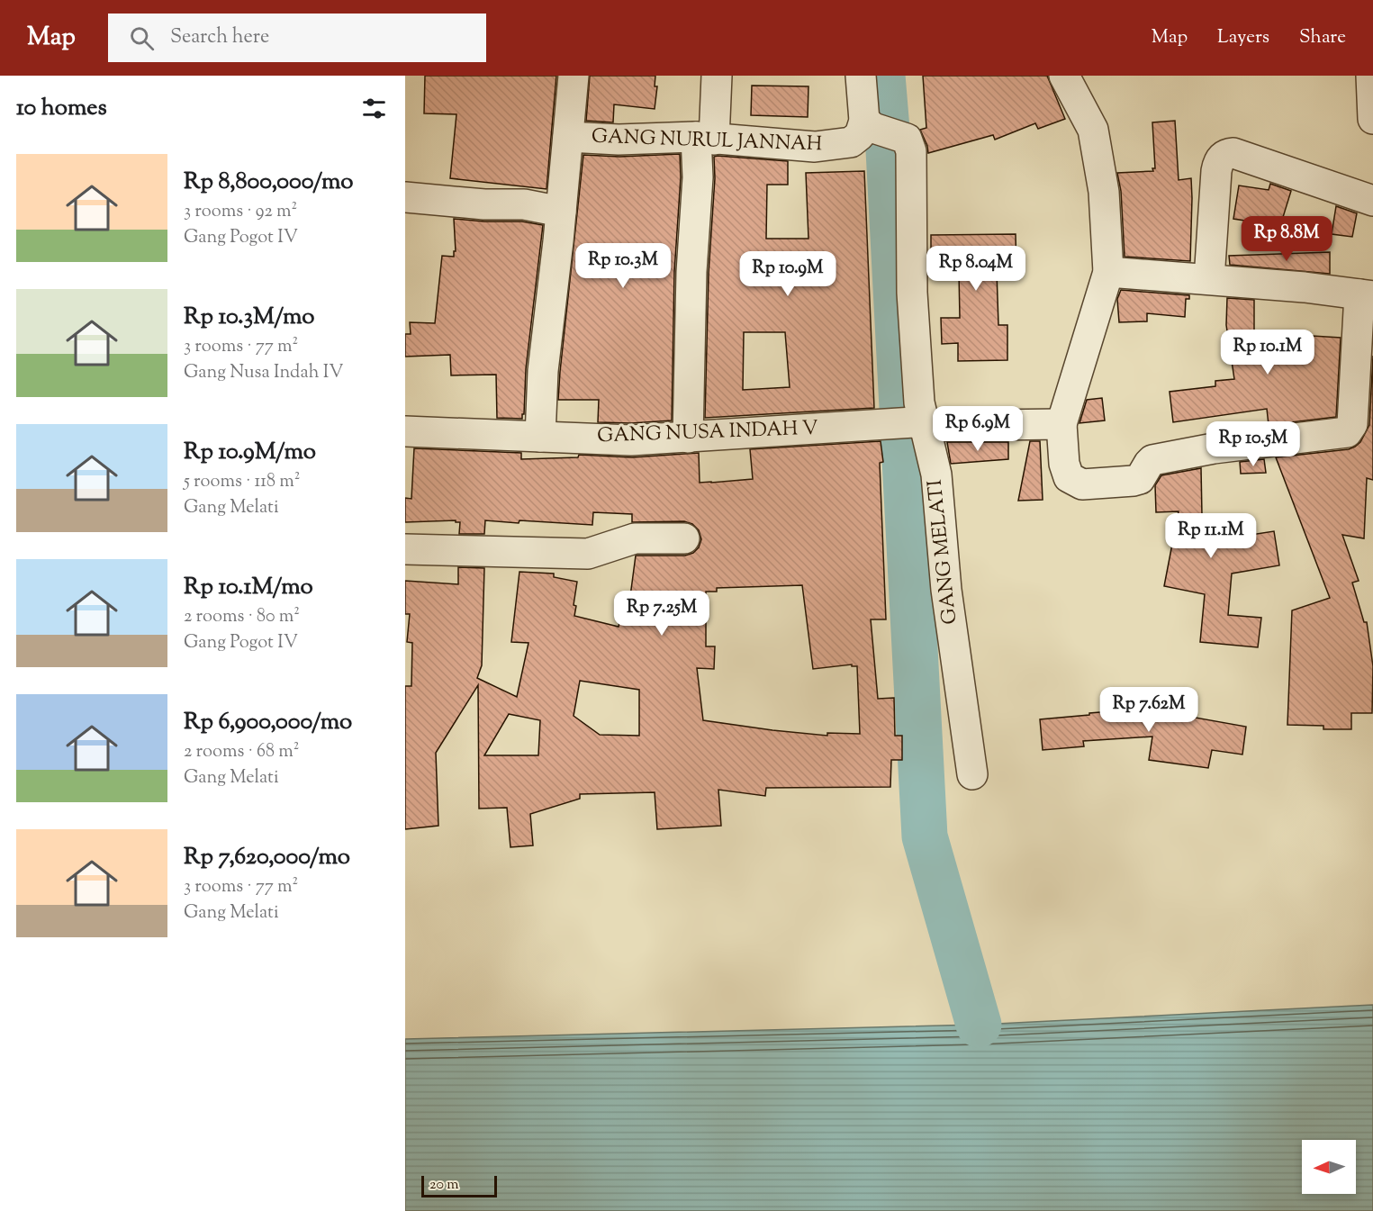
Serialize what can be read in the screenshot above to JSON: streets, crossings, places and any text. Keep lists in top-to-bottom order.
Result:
{
  "streets": {
    "street": ["GANG NURUL JANNAH", "GANG NUSA INDAH V", "GANG MELATI"]
  },
  "crossings": [
    ["GANG NURUL JANNAH", "GANG MELATI"],
    ["GANG NUSA INDAH V", "GANG MELATI"]
  ],
  "scale_bar": "20 m",
  "north": "left",
  "page": {
    "header": "Map",
    "search": "Search here",
    "nav": ["Map", "Layers", "Share"],
    "heading": "10 homes",
    "list": [
      {
        "name": "Rp 8,800,000/mo",
        "note": "3 rooms · 92 m² · Gang Pogot IV"
      },
      {
        "name": "Rp 10.3M/mo",
        "note": "3 rooms · 77 m² · Gang Nusa Indah IV"
      },
      {
        "name": "Rp 10.9M/mo",
        "note": "5 rooms · 118 m² · Gang Melati"
      },
      {
        "name": "Rp 10.1M/mo",
        "note": "2 rooms · 80 m² · Gang Pogot IV"
      },
      {
        "name": "Rp 6,900,000/mo",
        "note": "2 rooms · 68 m² · Gang Melati"
      },
      {
        "name": "Rp 7,620,000/mo",
        "note": "3 rooms · 77 m² · Gang Melati"
      }
    ],
    "price": [
      "Rp 8.8M",
      "Rp 10.3M",
      "Rp 8.04M",
      "Rp 10.9M",
      "Rp 10.1M",
      "Rp 6.9M",
      "Rp 10.5M",
      "Rp 11.1M",
      "Rp 7.25M",
      "Rp 7.62M"
    ],
    "scale": "20 m"
  }
}
